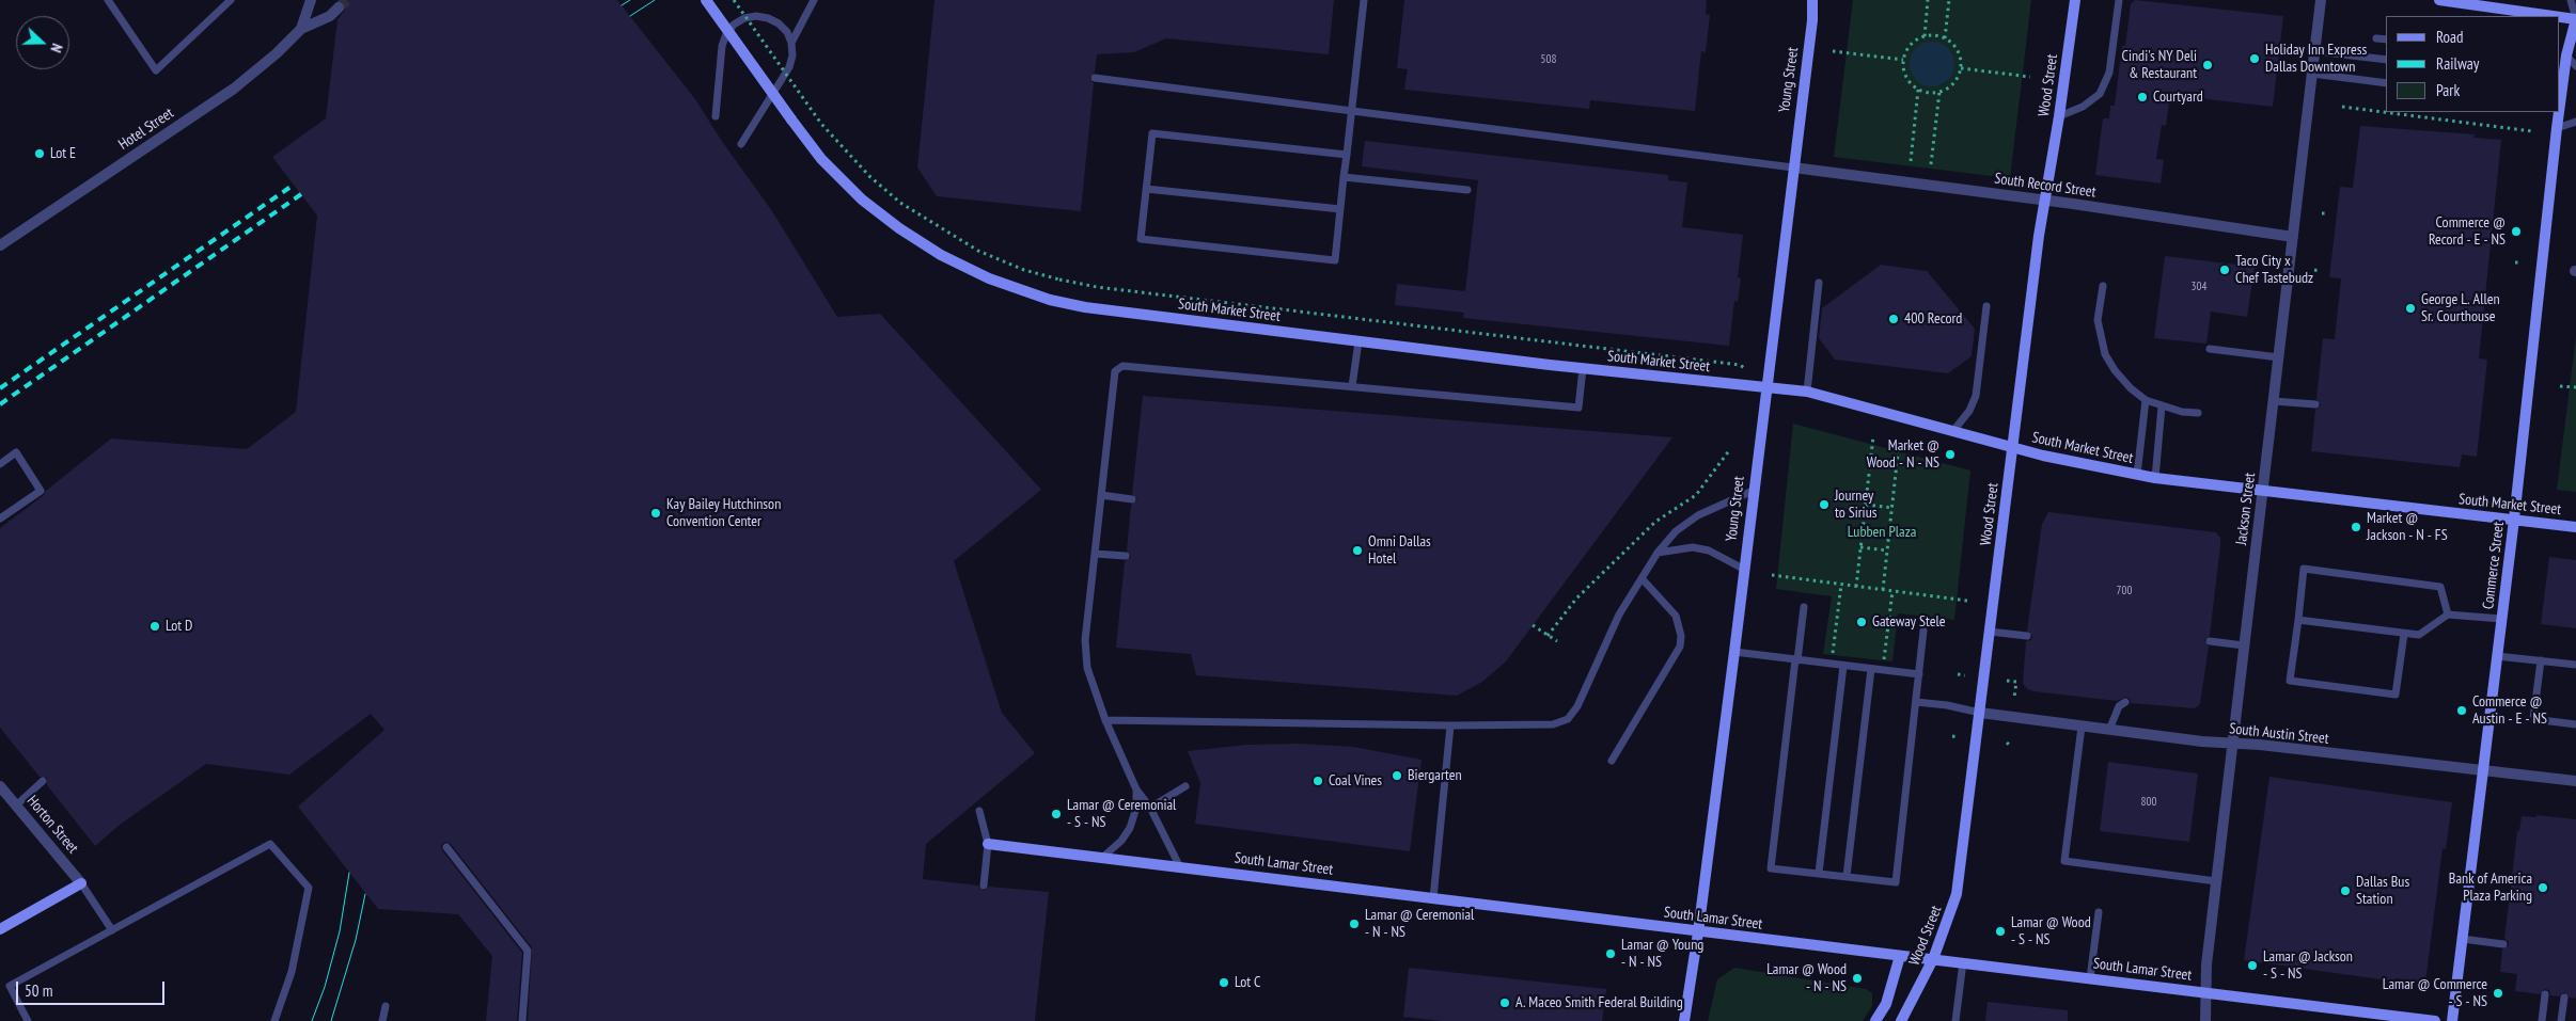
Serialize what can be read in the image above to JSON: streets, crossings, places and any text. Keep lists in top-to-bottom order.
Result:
{
  "streets": {
    "main road": [
      "Young Street",
      "Wood Street",
      "South Market Street",
      "Commerce Street",
      "South Lamar Street"
    ],
    "street": [
      "Hotel Street",
      "South Record Street",
      "Jackson Street",
      "South Austin Street",
      "Horton Street"
    ]
  },
  "crossings": [
    ["Young Street", "South Record Street"],
    ["Young Street", "South Market Street"],
    ["Young Street", "South Lamar Street"],
    ["Wood Street", "South Record Street"],
    ["Wood Street", "South Market Street"],
    ["Wood Street", "South Austin Street"],
    ["Wood Street", "South Lamar Street"],
    ["South Record Street", "Jackson Street"],
    ["South Market Street", "Jackson Street"],
    ["South Market Street", "Commerce Street"],
    ["Jackson Street", "South Austin Street"],
    ["Jackson Street", "South Lamar Street"],
    ["Commerce Street", "South Austin Street"]
  ],
  "parks": ["Lubben Plaza"],
  "places": [
    "Holiday Inn Express Dallas Downtown",
    "Cindi's NY Deli & Restaurant",
    "Courtyard",
    "Lot E",
    "Commerce @ Record - E - NS",
    "Taco City x Chef Tastebudz",
    "George L. Allen Sr. Courthouse",
    "400 Record",
    "Market @ Wood - N - NS",
    "Journey to Sirius",
    "Kay Bailey Hutchinson Convention Center",
    "Market @ Jackson - N - FS",
    "Omni Dallas Hotel",
    "Gateway Stele",
    "Lot D",
    "Commerce @ Austin - E - NS",
    "Biergarten",
    "Coal Vines",
    "Lamar @ Ceremonial - S - NS",
    "Bank of America Plaza Parking",
    "Dallas Bus Station",
    "Lamar @ Ceremonial - N - NS",
    "Lamar @ Wood - S - NS",
    "Lamar @ Young - N - NS",
    "Lamar @ Jackson - S - NS",
    "Lamar @ Wood - N - NS",
    "Lot C",
    "Lamar @ Commerce - S - NS",
    "A. Maceo Smith Federal Building"
  ],
  "house_numbers": [
    "508",
    "304",
    "700",
    "800"
  ],
  "legend": ["Road", "Railway", "Park"],
  "scale_bar": "50 m",
  "north": "right"
}
